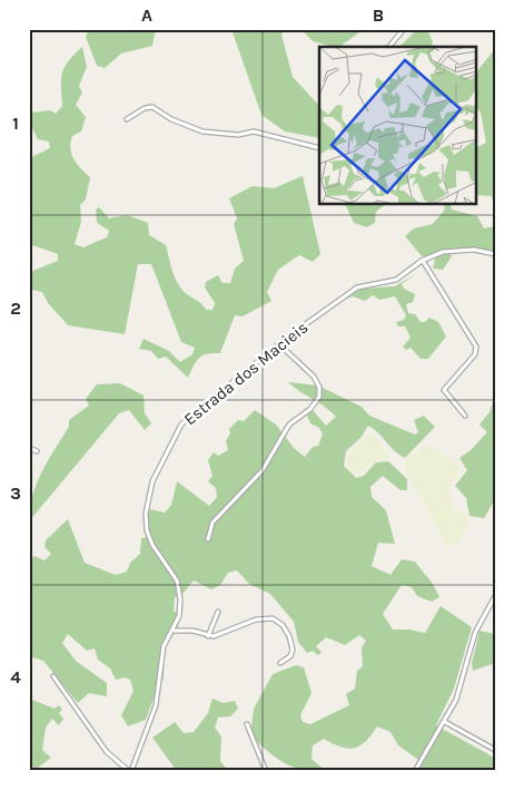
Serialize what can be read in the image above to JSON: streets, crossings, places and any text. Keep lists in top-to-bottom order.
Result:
{
  "streets": {
    "street": ["Estrada dos Macieis"]
  },
  "grid": {
    "columns": ["A", "B"],
    "rows": [
      "1",
      "2",
      "3",
      "4"
    ]
  }
}
